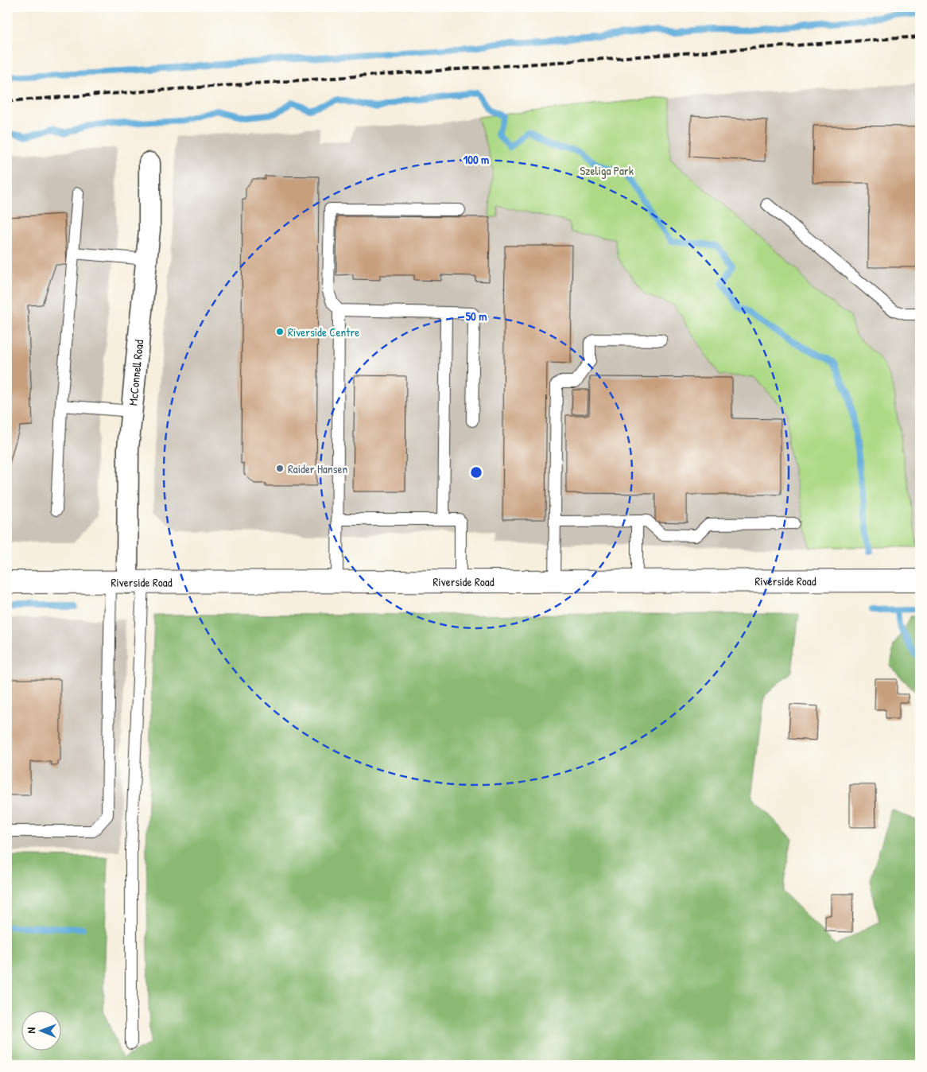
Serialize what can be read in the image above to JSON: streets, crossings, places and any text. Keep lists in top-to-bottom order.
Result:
{
  "streets": {
    "street": ["McConnell Road", "Riverside Road"]
  },
  "crossings": [
    ["McConnell Road", "Riverside Road"]
  ],
  "parks": ["Szeliga Park"],
  "places": ["Riverside Centre", "Raider Hansen"],
  "north": "left",
  "rings": ["100 m", "50 m"]
}
